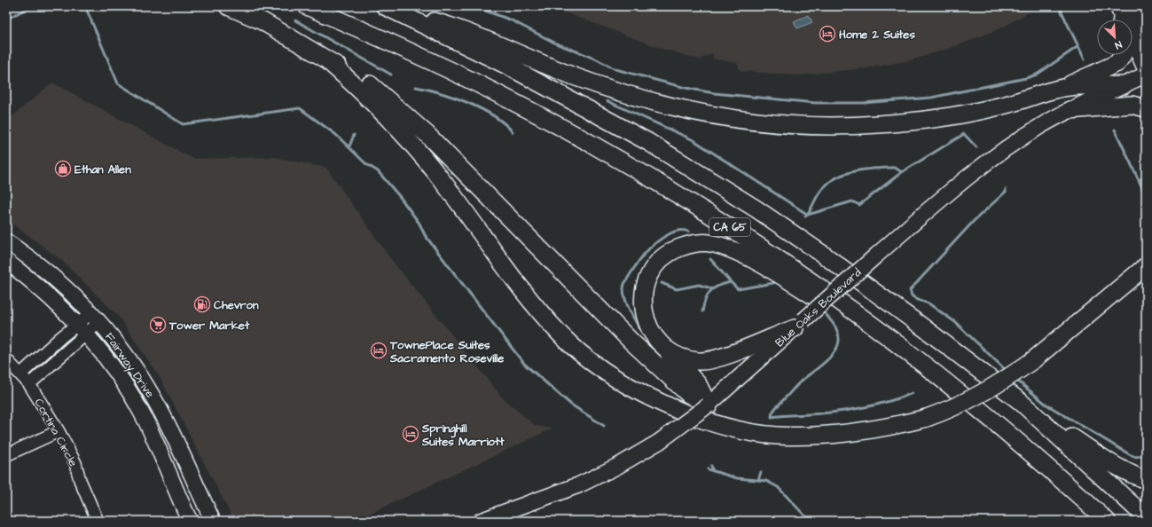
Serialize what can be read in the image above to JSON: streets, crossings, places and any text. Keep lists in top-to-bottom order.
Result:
{
  "streets": {
    "highway": ["CA 65"],
    "main road": ["Blue Oaks Boulevard", "Fairway Drive"],
    "street": ["Cortina Circle"]
  },
  "places": {
    "hotel": ["Home 2 Suites", "TownePlace Suites Sacramento Roseville", "Springhill Suites Marriott"],
    "shop": ["Ethan Allen"],
    "fuel station": ["Chevron"],
    "supermarket": ["Tower Market"]
  },
  "north": "bottom right"
}
